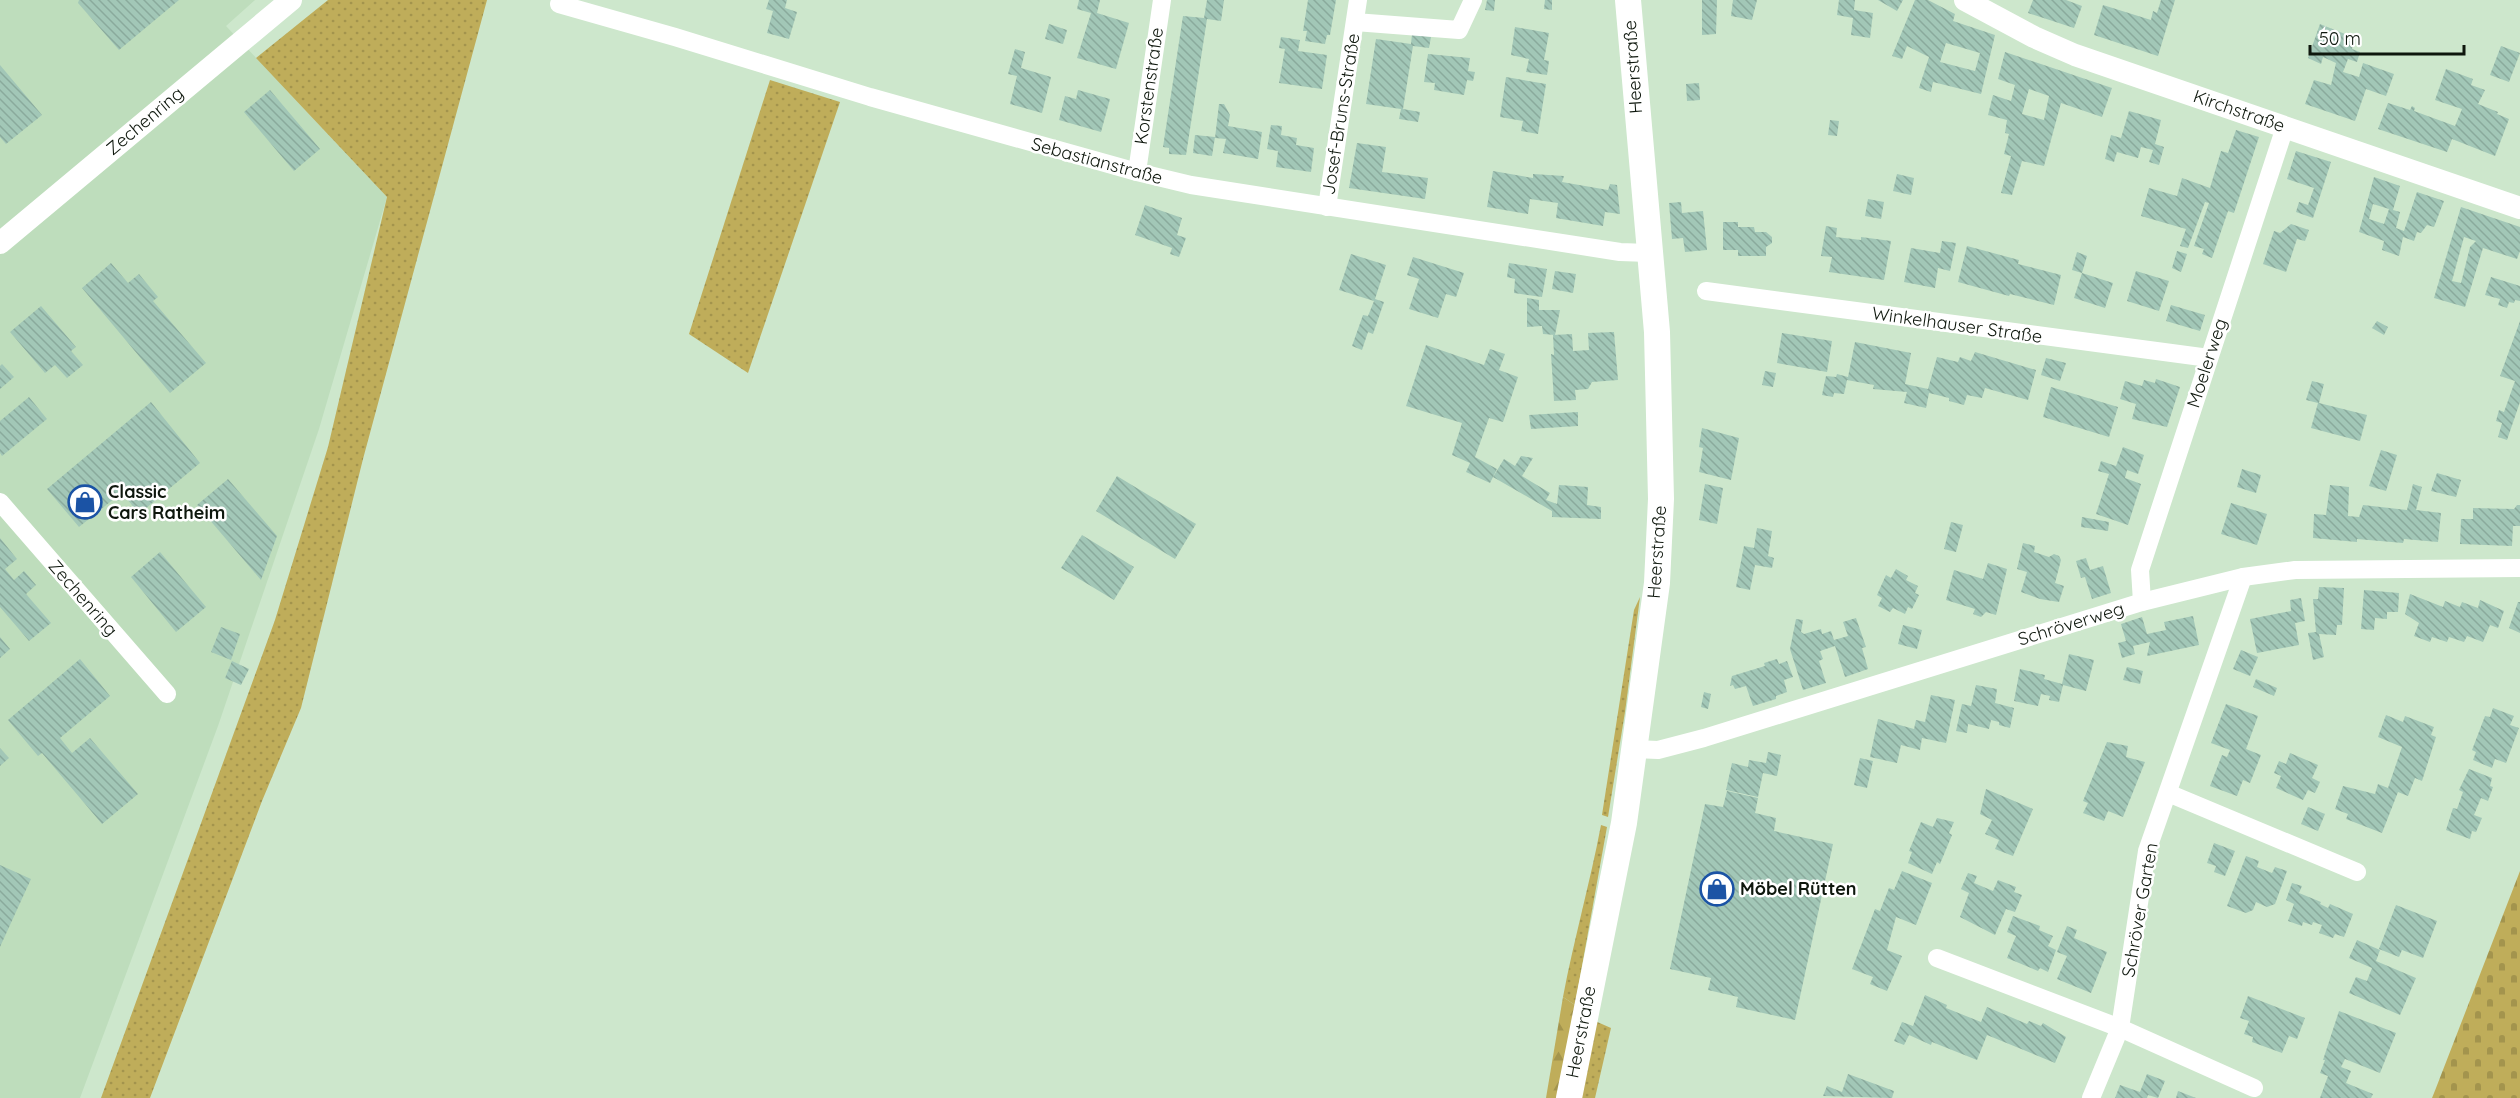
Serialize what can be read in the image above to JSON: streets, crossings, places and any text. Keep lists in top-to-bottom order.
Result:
{
  "streets": {
    "main road": ["Heerstraße"],
    "street": [
      "Korstenstraße",
      "Kirchstraße",
      "Josef-Bruns-Straße",
      "Zechenring",
      "Sebastianstraße",
      "Winkelhauser Straße",
      "Moelerweg",
      "Schröverweg",
      "Schröver Garten"
    ]
  },
  "crossings": [
    ["Heerstraße", "Sebastianstraße"],
    ["Heerstraße", "Schröverweg"],
    ["Korstenstraße", "Sebastianstraße"],
    ["Kirchstraße", "Moelerweg"],
    ["Josef-Bruns-Straße", "Sebastianstraße"],
    ["Winkelhauser Straße", "Moelerweg"],
    ["Moelerweg", "Schröverweg"],
    ["Schröverweg", "Schröver Garten"]
  ],
  "places": {
    "shop": ["Classic Cars Ratheim", "Möbel Rütten"]
  },
  "scale_bar": "50 m"
}
